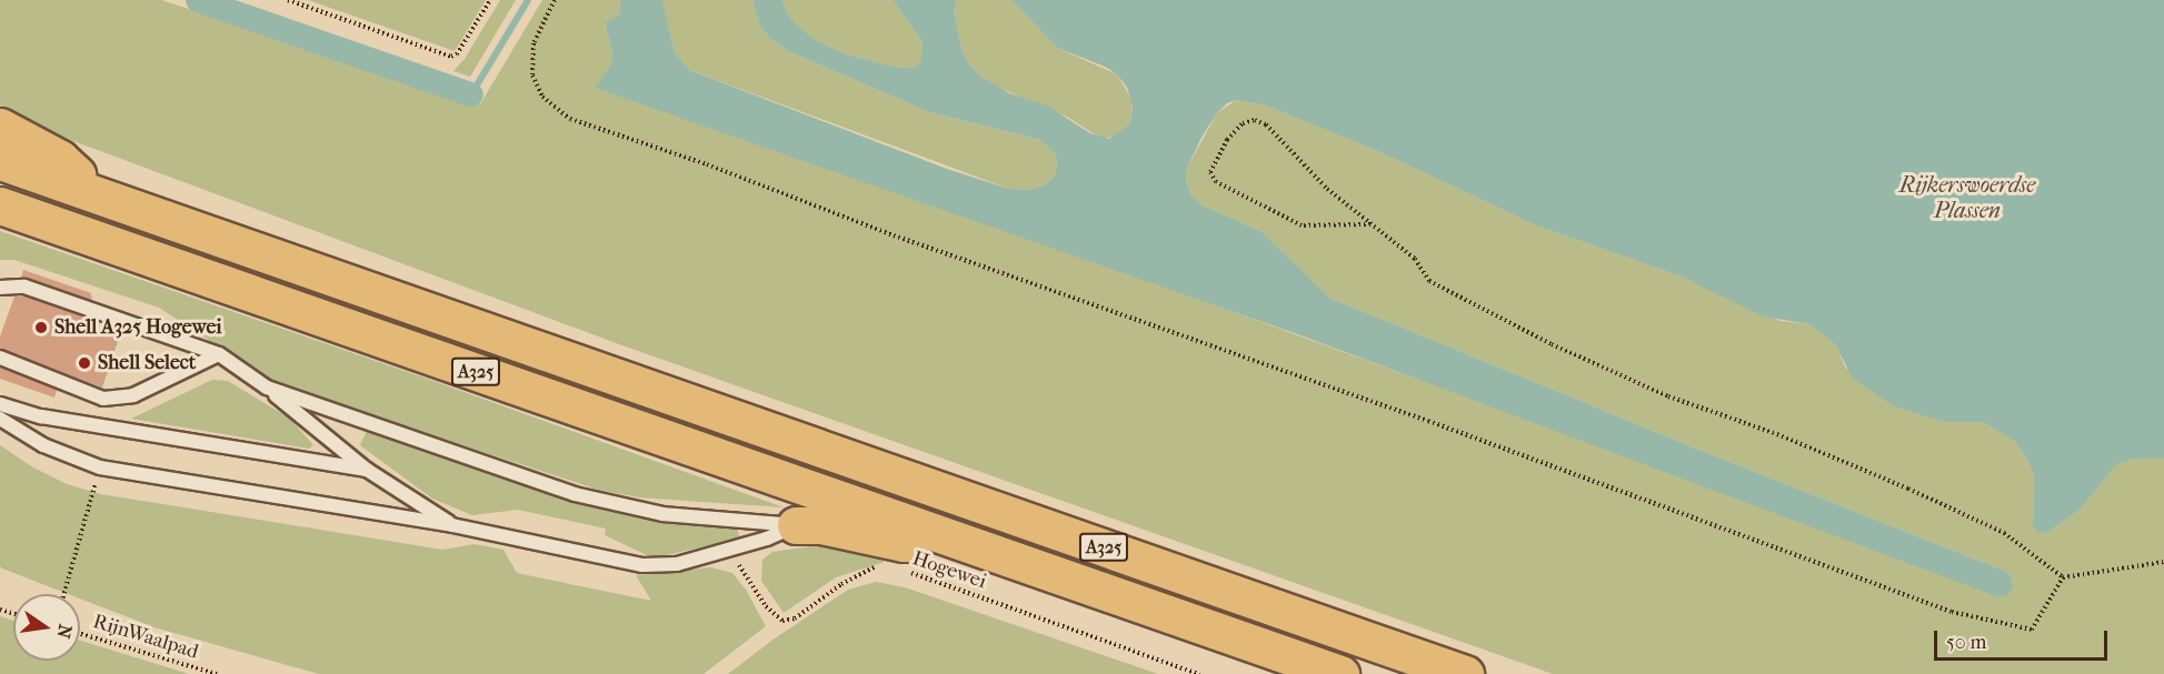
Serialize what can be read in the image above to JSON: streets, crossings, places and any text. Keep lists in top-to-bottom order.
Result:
{
  "streets": {
    "highway": ["A325"],
    "path": ["Hogewei", "RijnWaalpad"]
  },
  "water": ["Rijkerswoerdse Plassen"],
  "places": ["Shell A325 Hogewei", "Shell Select"],
  "scale_bar": "50 m",
  "north": "right"
}
